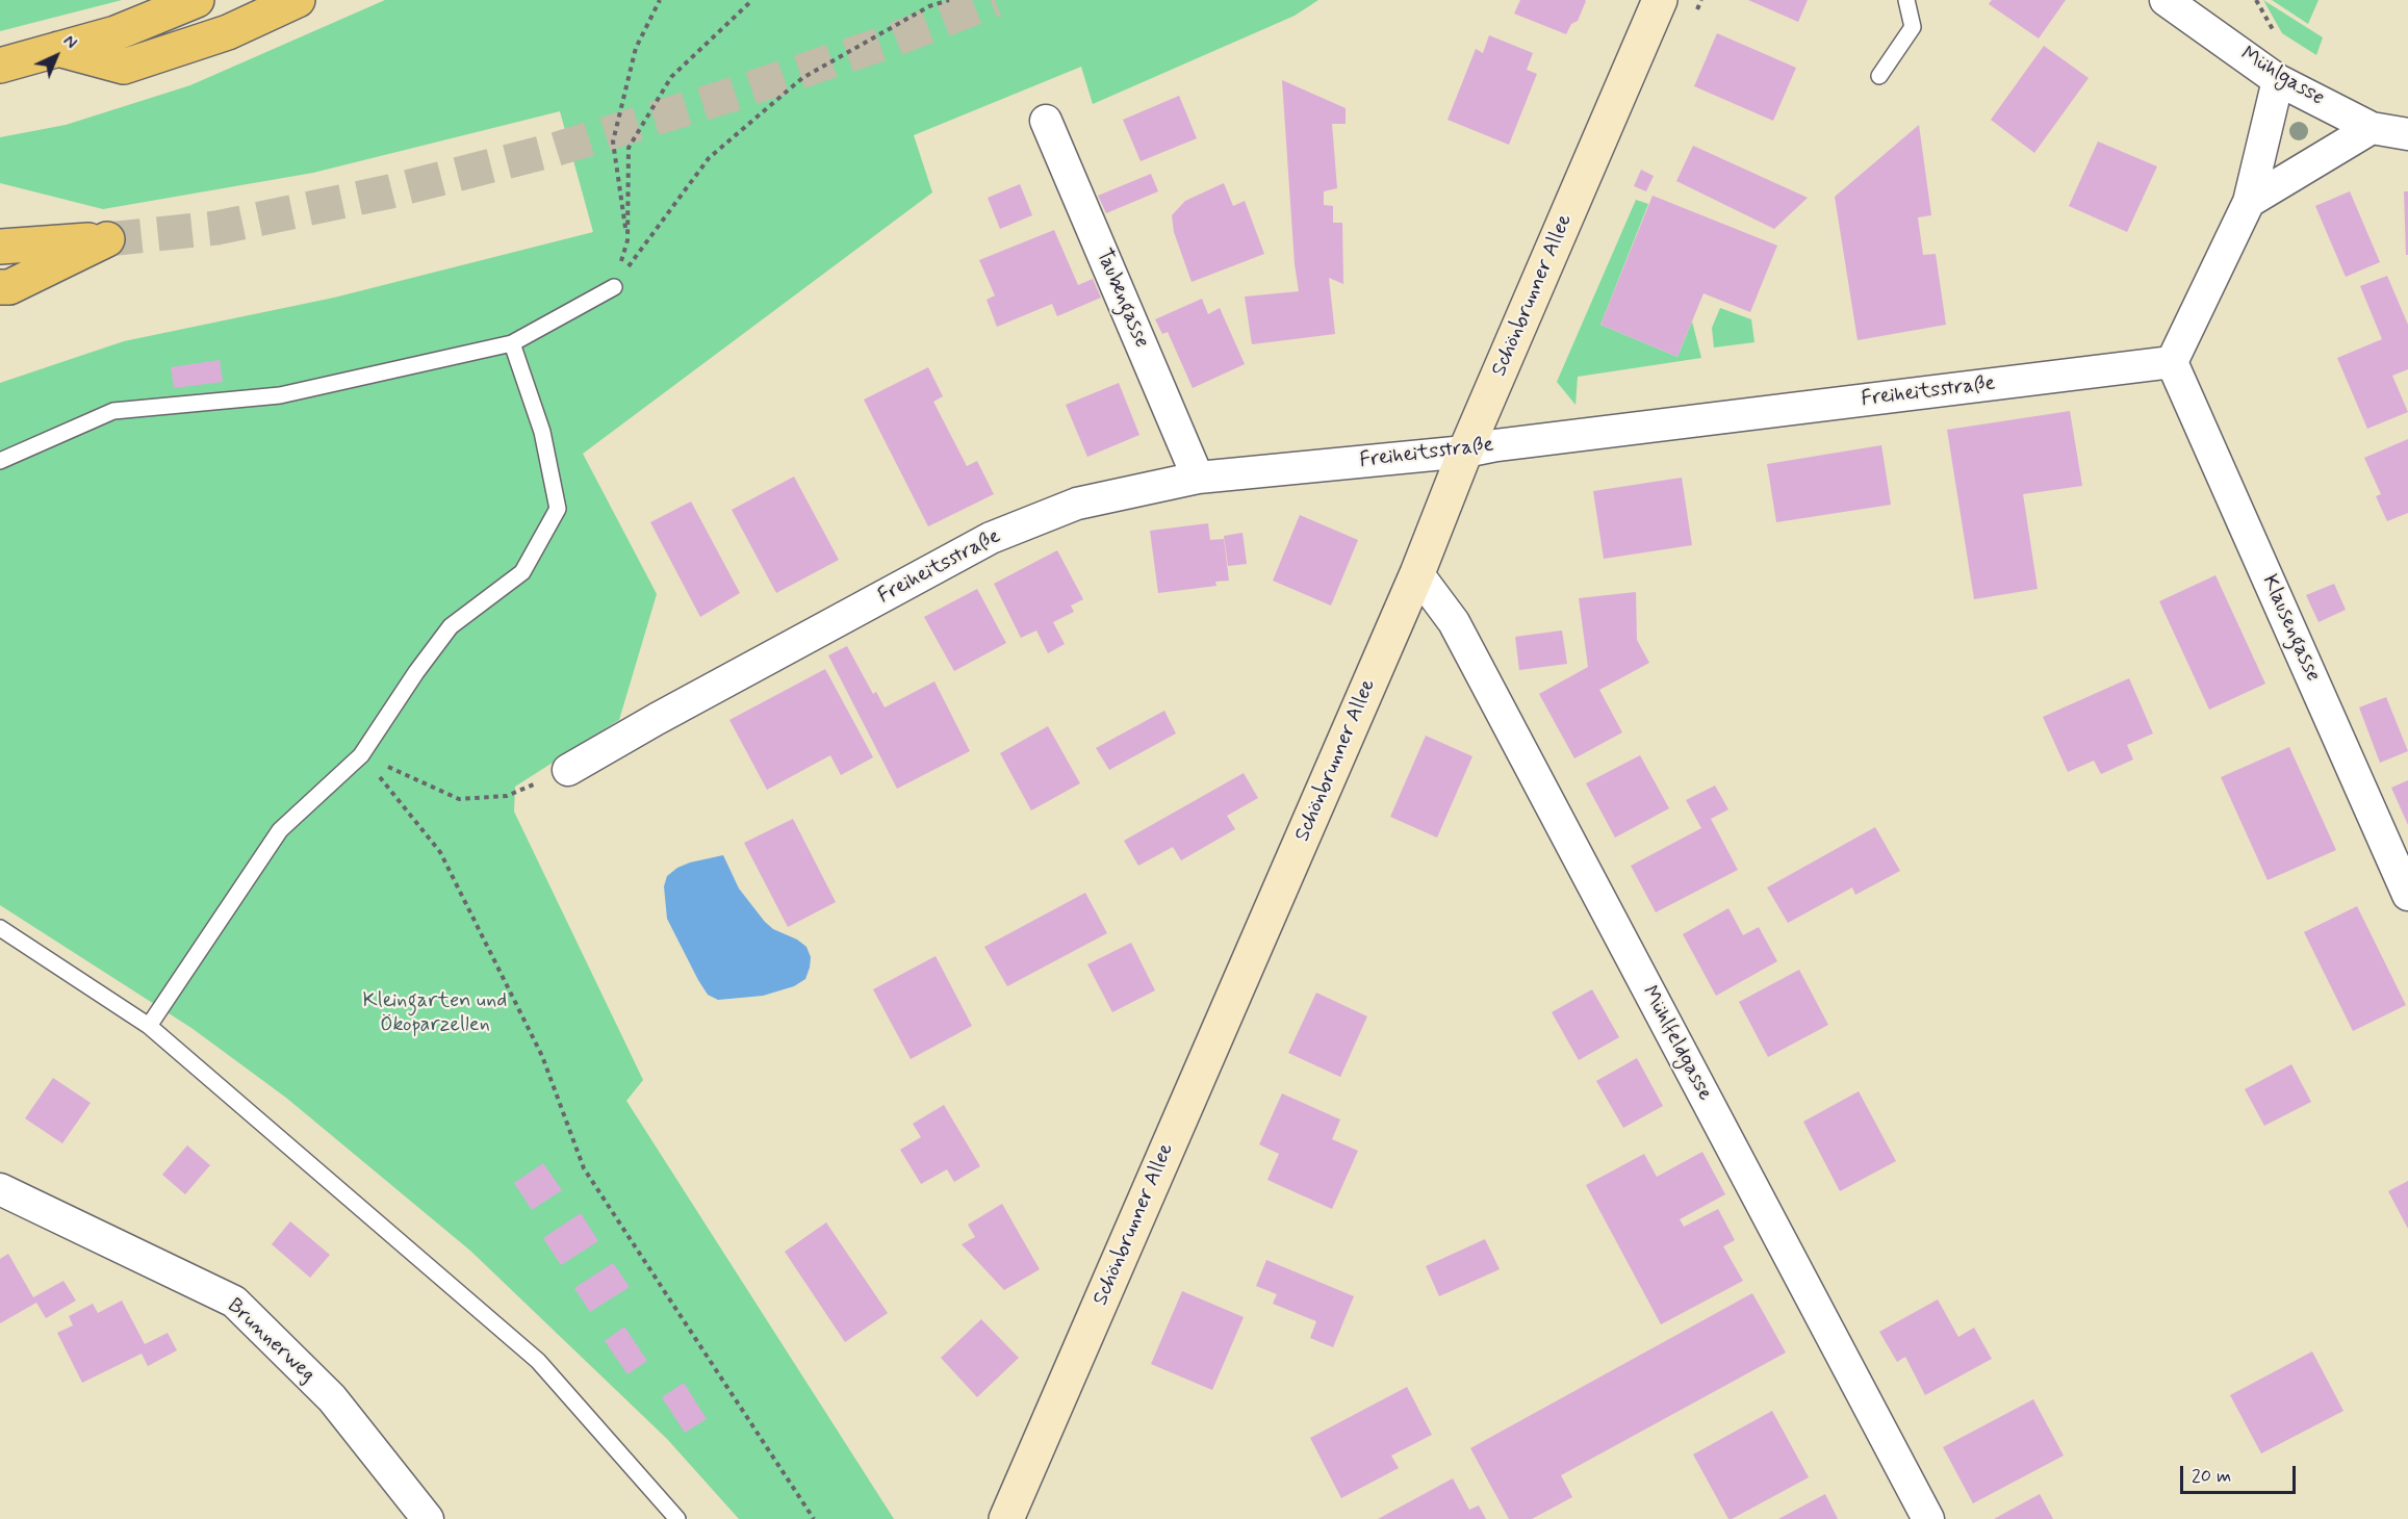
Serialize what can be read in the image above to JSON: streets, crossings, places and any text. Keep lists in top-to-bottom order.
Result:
{
  "streets": {
    "main road": ["Schönbrunner Allee"],
    "street": [
      "Mühlgasse",
      "Taubengasse",
      "Freiheitsstraße",
      "Klausengasse",
      "Mühlfeldgasse",
      "Brunnerweg"
    ]
  },
  "crossings": [
    ["Schönbrunner Allee", "Freiheitsstraße"],
    ["Schönbrunner Allee", "Mühlfeldgasse"],
    ["Taubengasse", "Freiheitsstraße"],
    ["Freiheitsstraße", "Klausengasse"]
  ],
  "parks": ["Kleingarten und Ökoparzellen"],
  "scale_bar": "20 m",
  "north": "top right"
}
